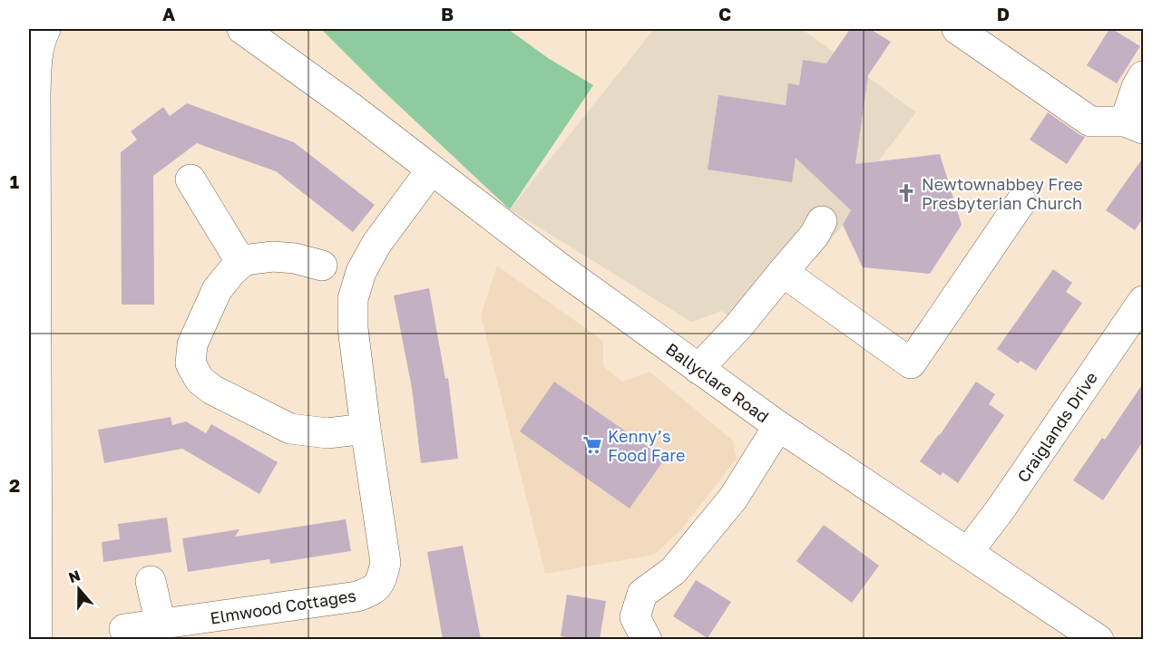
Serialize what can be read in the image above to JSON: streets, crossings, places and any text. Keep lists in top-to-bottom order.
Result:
{
  "streets": {
    "main road": ["Ballyclare Road", "Craiglands Drive", "Elmwood Cottages"]
  },
  "crossings": [
    ["Ballyclare Road", "Craiglands Drive"],
    ["Ballyclare Road", "Elmwood Cottages"]
  ],
  "places": {
    "church": ["Newtownabbey Free Presbyterian Church"],
    "supermarket": ["Kenny’s Food Fare"]
  },
  "north": "top",
  "grid": {
    "columns": [
      "A",
      "B",
      "C",
      "D"
    ],
    "rows": ["1", "2"]
  }
}
